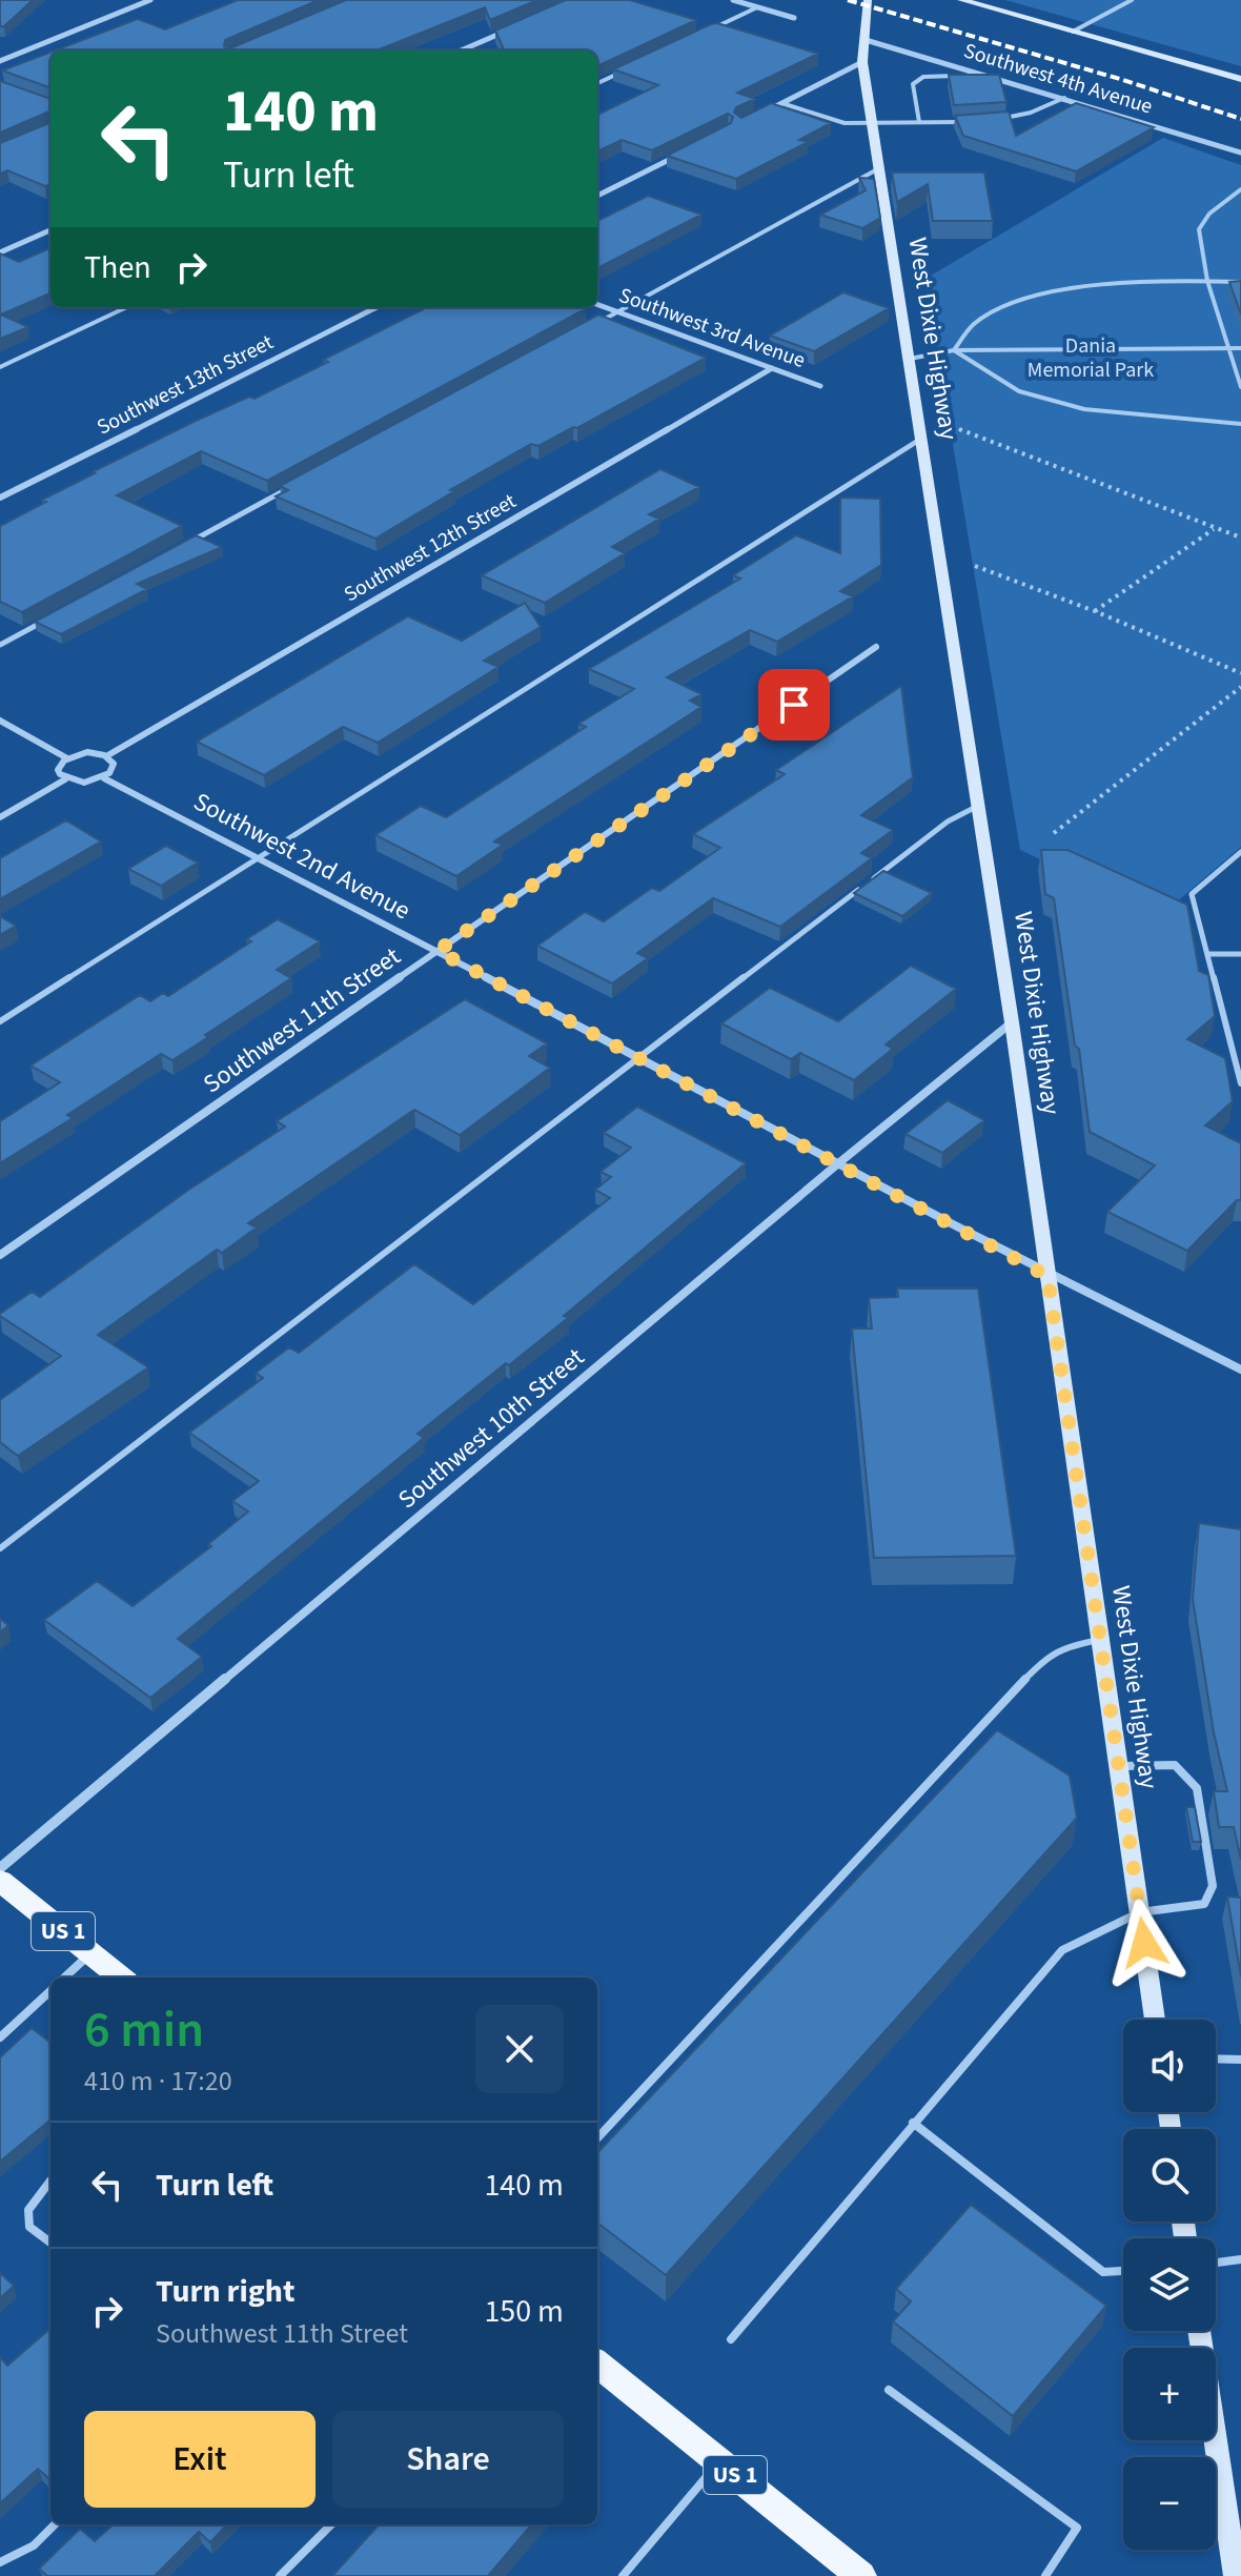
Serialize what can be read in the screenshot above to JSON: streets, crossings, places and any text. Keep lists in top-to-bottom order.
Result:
{
  "streets": {
    "main road": ["West Dixie Highway", "US 1"],
    "street": [
      "Southwest 4th Avenue",
      "Southwest 3rd Avenue",
      "Southwest 13th Street",
      "Southwest 12th Street",
      "Southwest 2nd Avenue",
      "Southwest 11th Street",
      "Southwest 10th Street"
    ]
  },
  "crossings": [
    ["Southwest 4th Avenue", "West Dixie Highway"],
    ["Southwest 3rd Avenue", "Southwest 12th Street"],
    ["West Dixie Highway", "Southwest 2nd Avenue"],
    ["West Dixie Highway", "Southwest 10th Street"],
    ["Southwest 2nd Avenue", "Southwest 11th Street"],
    ["Southwest 2nd Avenue", "Southwest 10th Street"]
  ],
  "parks": ["Dania Memorial Park"],
  "page": {
    "turn": ["140 m", "Turn left"],
    "then": "Then",
    "heading": ["6 min", "410 m · 17:20"],
    "map_buttons": ["+", "−"],
    "list": [
      {
        "name": "Turn left",
        "value": "140 m"
      },
      {
        "name": "Turn right",
        "note": "Southwest 11th Street",
        "value": "150 m"
      }
    ],
    "buttons": ["Exit", "Share"]
  }
}
